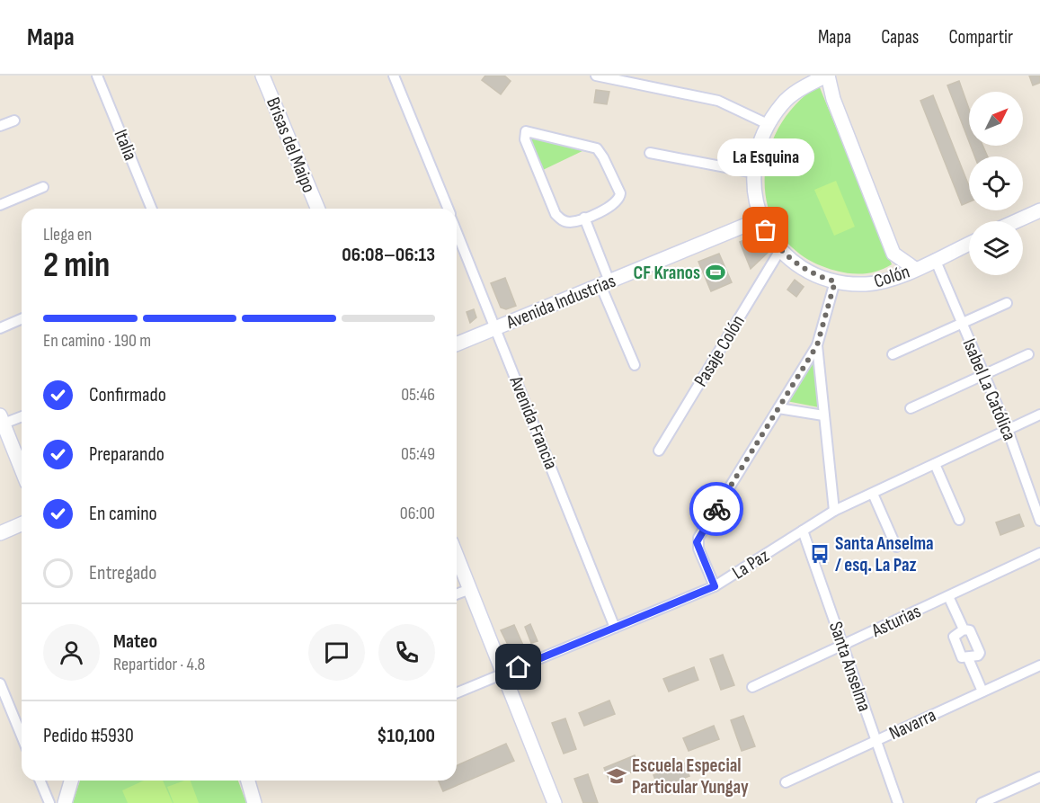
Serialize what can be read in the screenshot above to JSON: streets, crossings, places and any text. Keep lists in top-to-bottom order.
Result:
{
  "streets": {
    "street": [
      "Italia",
      "Brisas del Maipo",
      "Colón",
      "Avenida Industrias",
      "Pasaje Colón",
      "Isabel La Católica",
      "Avenida Francia",
      "La Paz",
      "Asturias",
      "Santa Anselma",
      "Navarra"
    ]
  },
  "crossings": [
    ["Colón", "Avenida Industrias"],
    ["Colón", "Pasaje Colón"],
    ["Colón", "Isabel La Católica"],
    ["Avenida Industrias", "Avenida Francia"],
    ["Isabel La Católica", "La Paz"],
    ["Avenida Francia", "La Paz"],
    ["La Paz", "Santa Anselma"],
    ["Asturias", "Santa Anselma"],
    ["Santa Anselma", "Navarra"]
  ],
  "places": {
    "other": ["La Esquina"],
    "sports": ["CF Kranos"],
    "bus stop": ["Santa Anselma / esq. La Paz"],
    "school or university": ["Escuela Especial Particular Yungay"]
  },
  "north": "top right",
  "page": {
    "header": "Mapa",
    "nav": ["Mapa", "Capas", "Compartir"],
    "bubble": "La Esquina",
    "heading": ["2 min", "Llega en", "06:08–06:13"],
    "panel": [
      "Mateo",
      "Repartidor · 4.8",
      "Pedido #5930",
      "$10,100"
    ],
    "bar": "En camino · 190 m",
    "list": [
      ["Confirmado", "05:46"],
      ["Preparando", "05:49"],
      ["En camino", "06:00"],
      "Entregado"
    ]
  }
}
